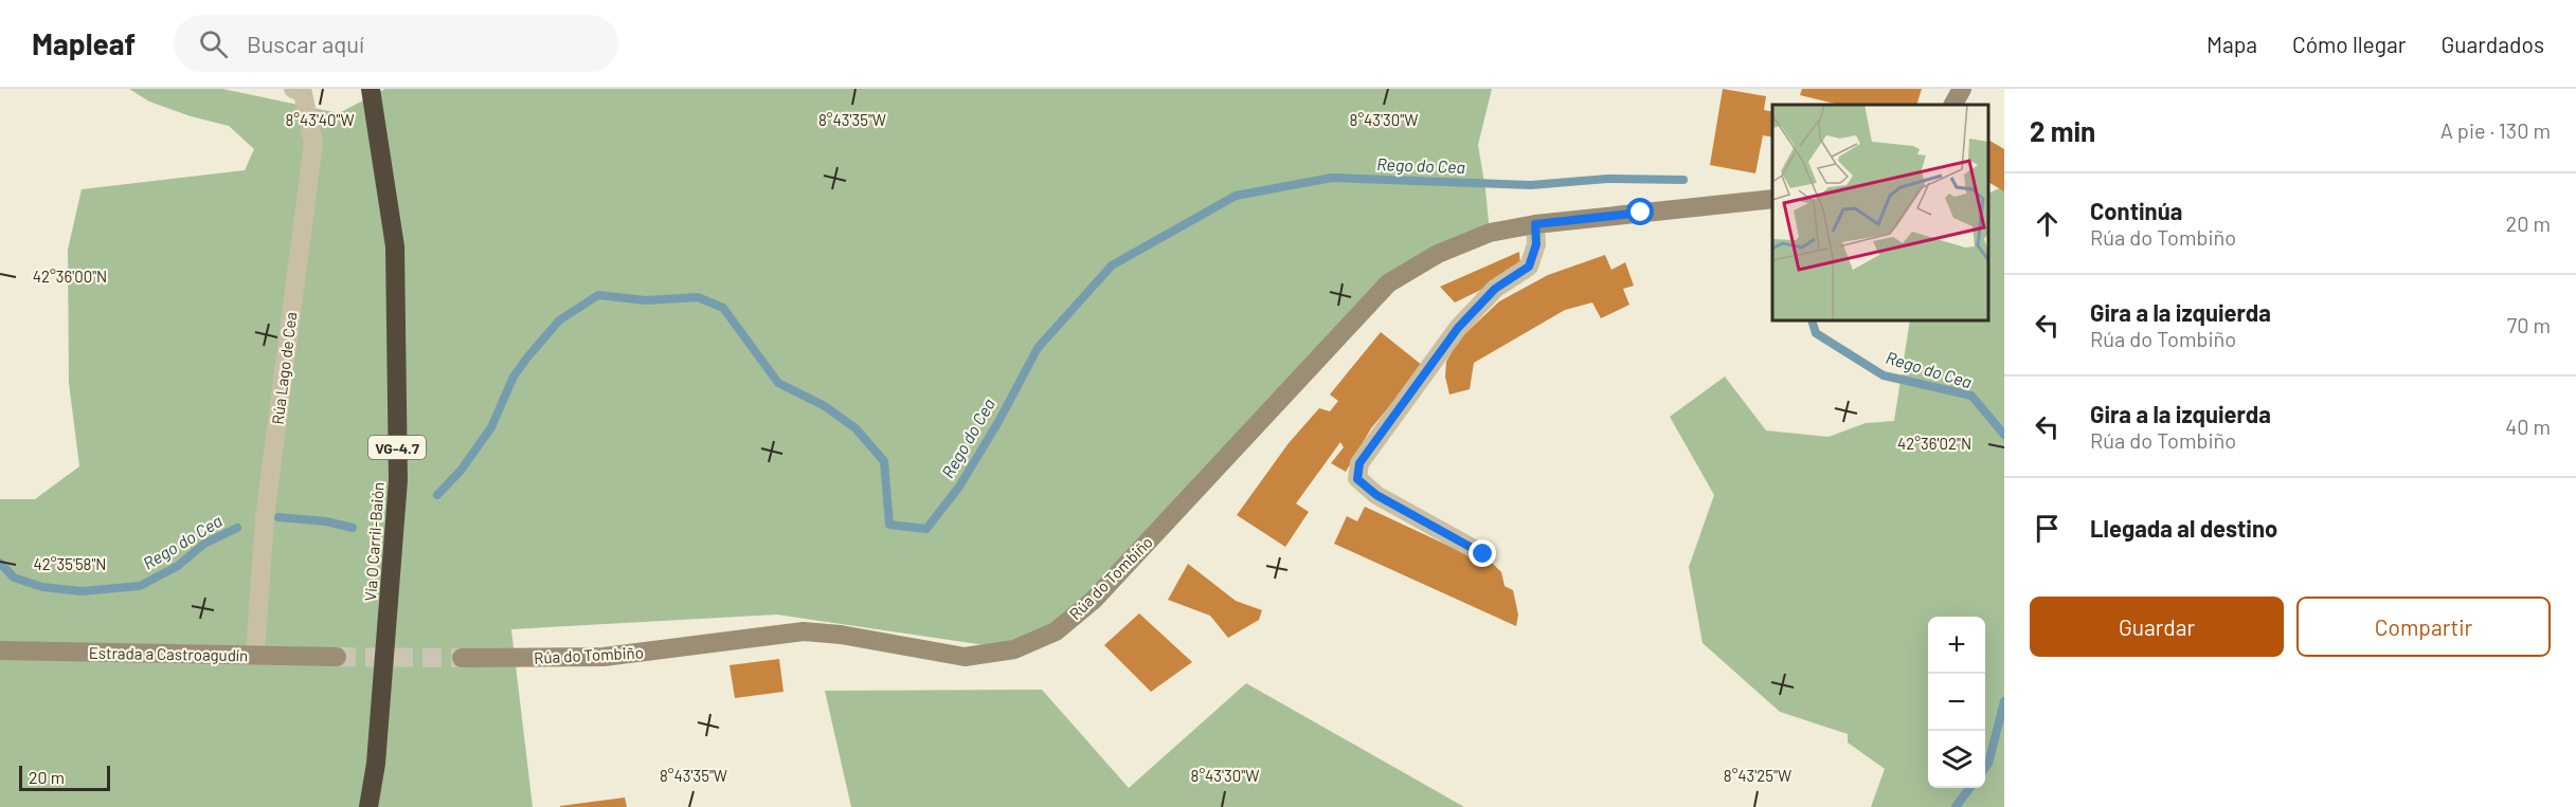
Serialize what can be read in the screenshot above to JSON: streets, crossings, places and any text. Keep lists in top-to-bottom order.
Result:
{
  "streets": {
    "highway": ["VG-4.7", "Vía O Carril-Baión"],
    "street": ["Rúa Lago de Cea", "Rúa do Tombiño", "Estrada a Castroagudín"]
  },
  "crossings": [
    ["Rúa Lago de Cea", "Estrada a Castroagudín"]
  ],
  "water": ["Rego do Cea"],
  "scale_bar": "20 m",
  "page": {
    "header": "Mapleaf",
    "search": "Buscar aquí",
    "nav": ["Mapa", "Cómo llegar", "Guardados"],
    "heading": ["2 min", "A pie · 130 m"],
    "list": [
      ["Continúa", "Rúa do Tombiño", "20 m"],
      ["Gira a la izquierda", "Rúa do Tombiño", "70 m"],
      ["Gira a la izquierda", "Rúa do Tombiño", "40 m"],
      "Llegada al destino"
    ],
    "buttons": ["Guardar", "Compartir"],
    "map_buttons": ["+", "−"],
    "scale": "20 m"
  },
  "coordinates": [
    "8°43'40\"W",
    "8°43'35\"W",
    "8°43'30\"W",
    "42°36'00\"N",
    "42°36'02\"N",
    "42°35'58\"N",
    "8°43'25\"W"
  ]
}
